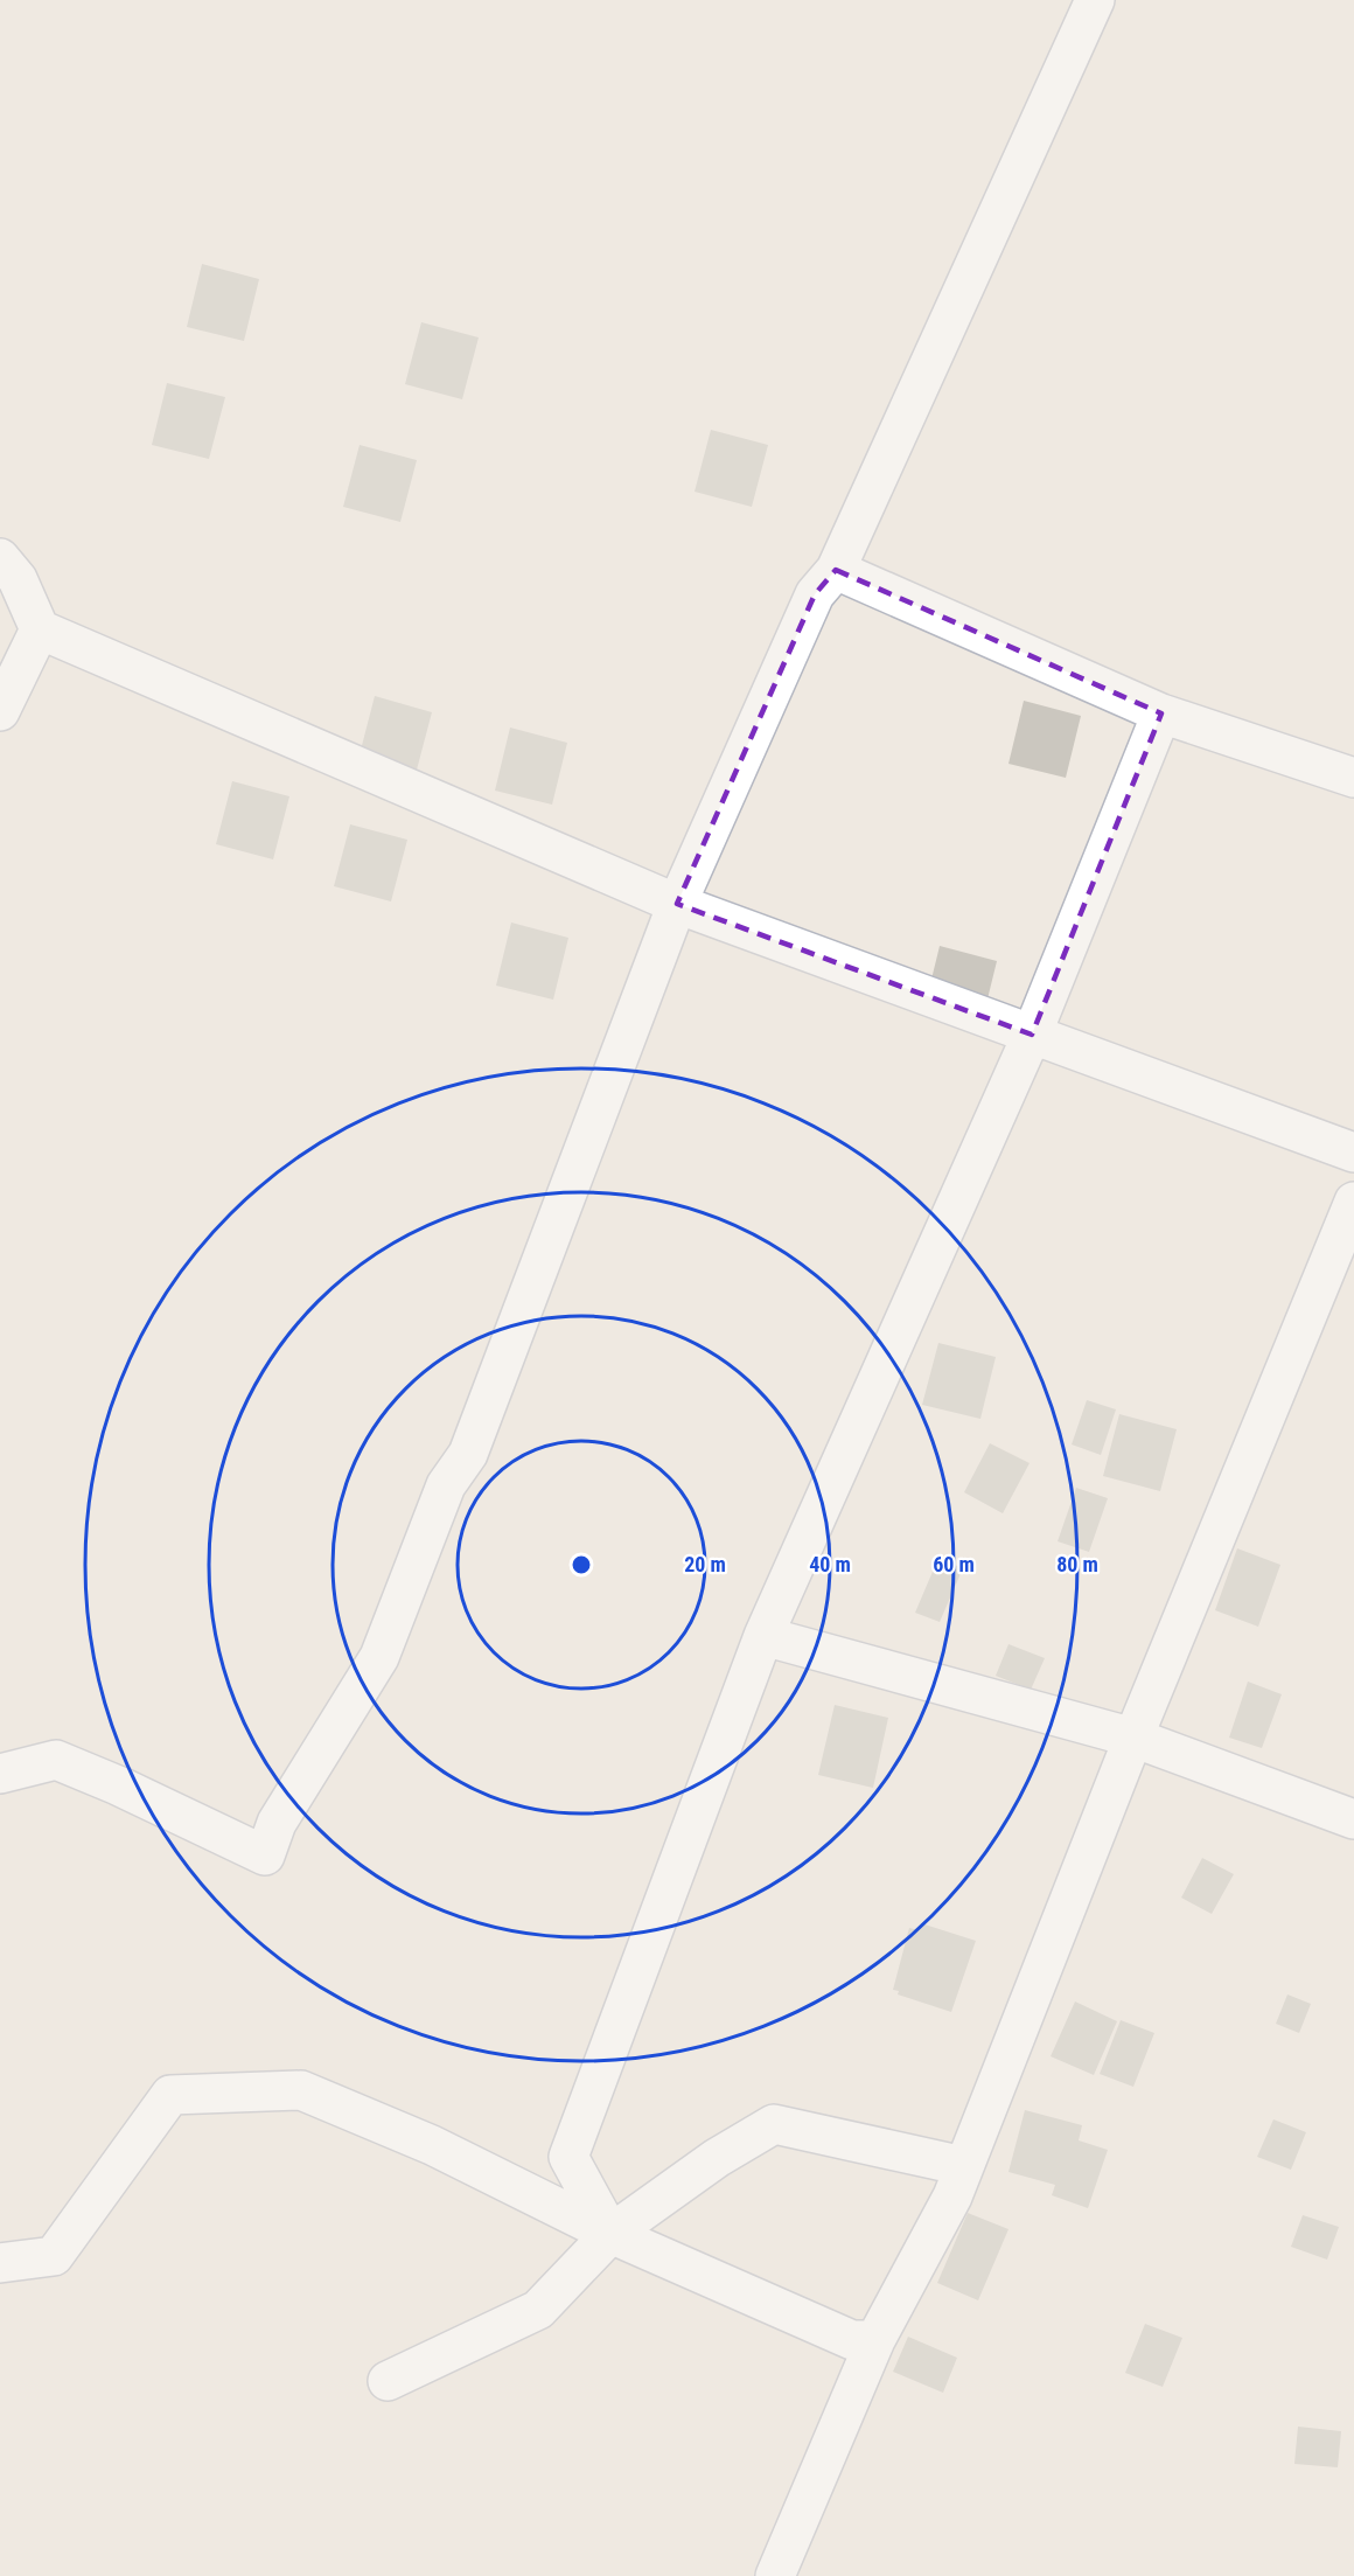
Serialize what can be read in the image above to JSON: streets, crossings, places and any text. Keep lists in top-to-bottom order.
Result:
{
  "rings": [
    "20 m",
    "40 m",
    "60 m",
    "80 m"
  ]
}
